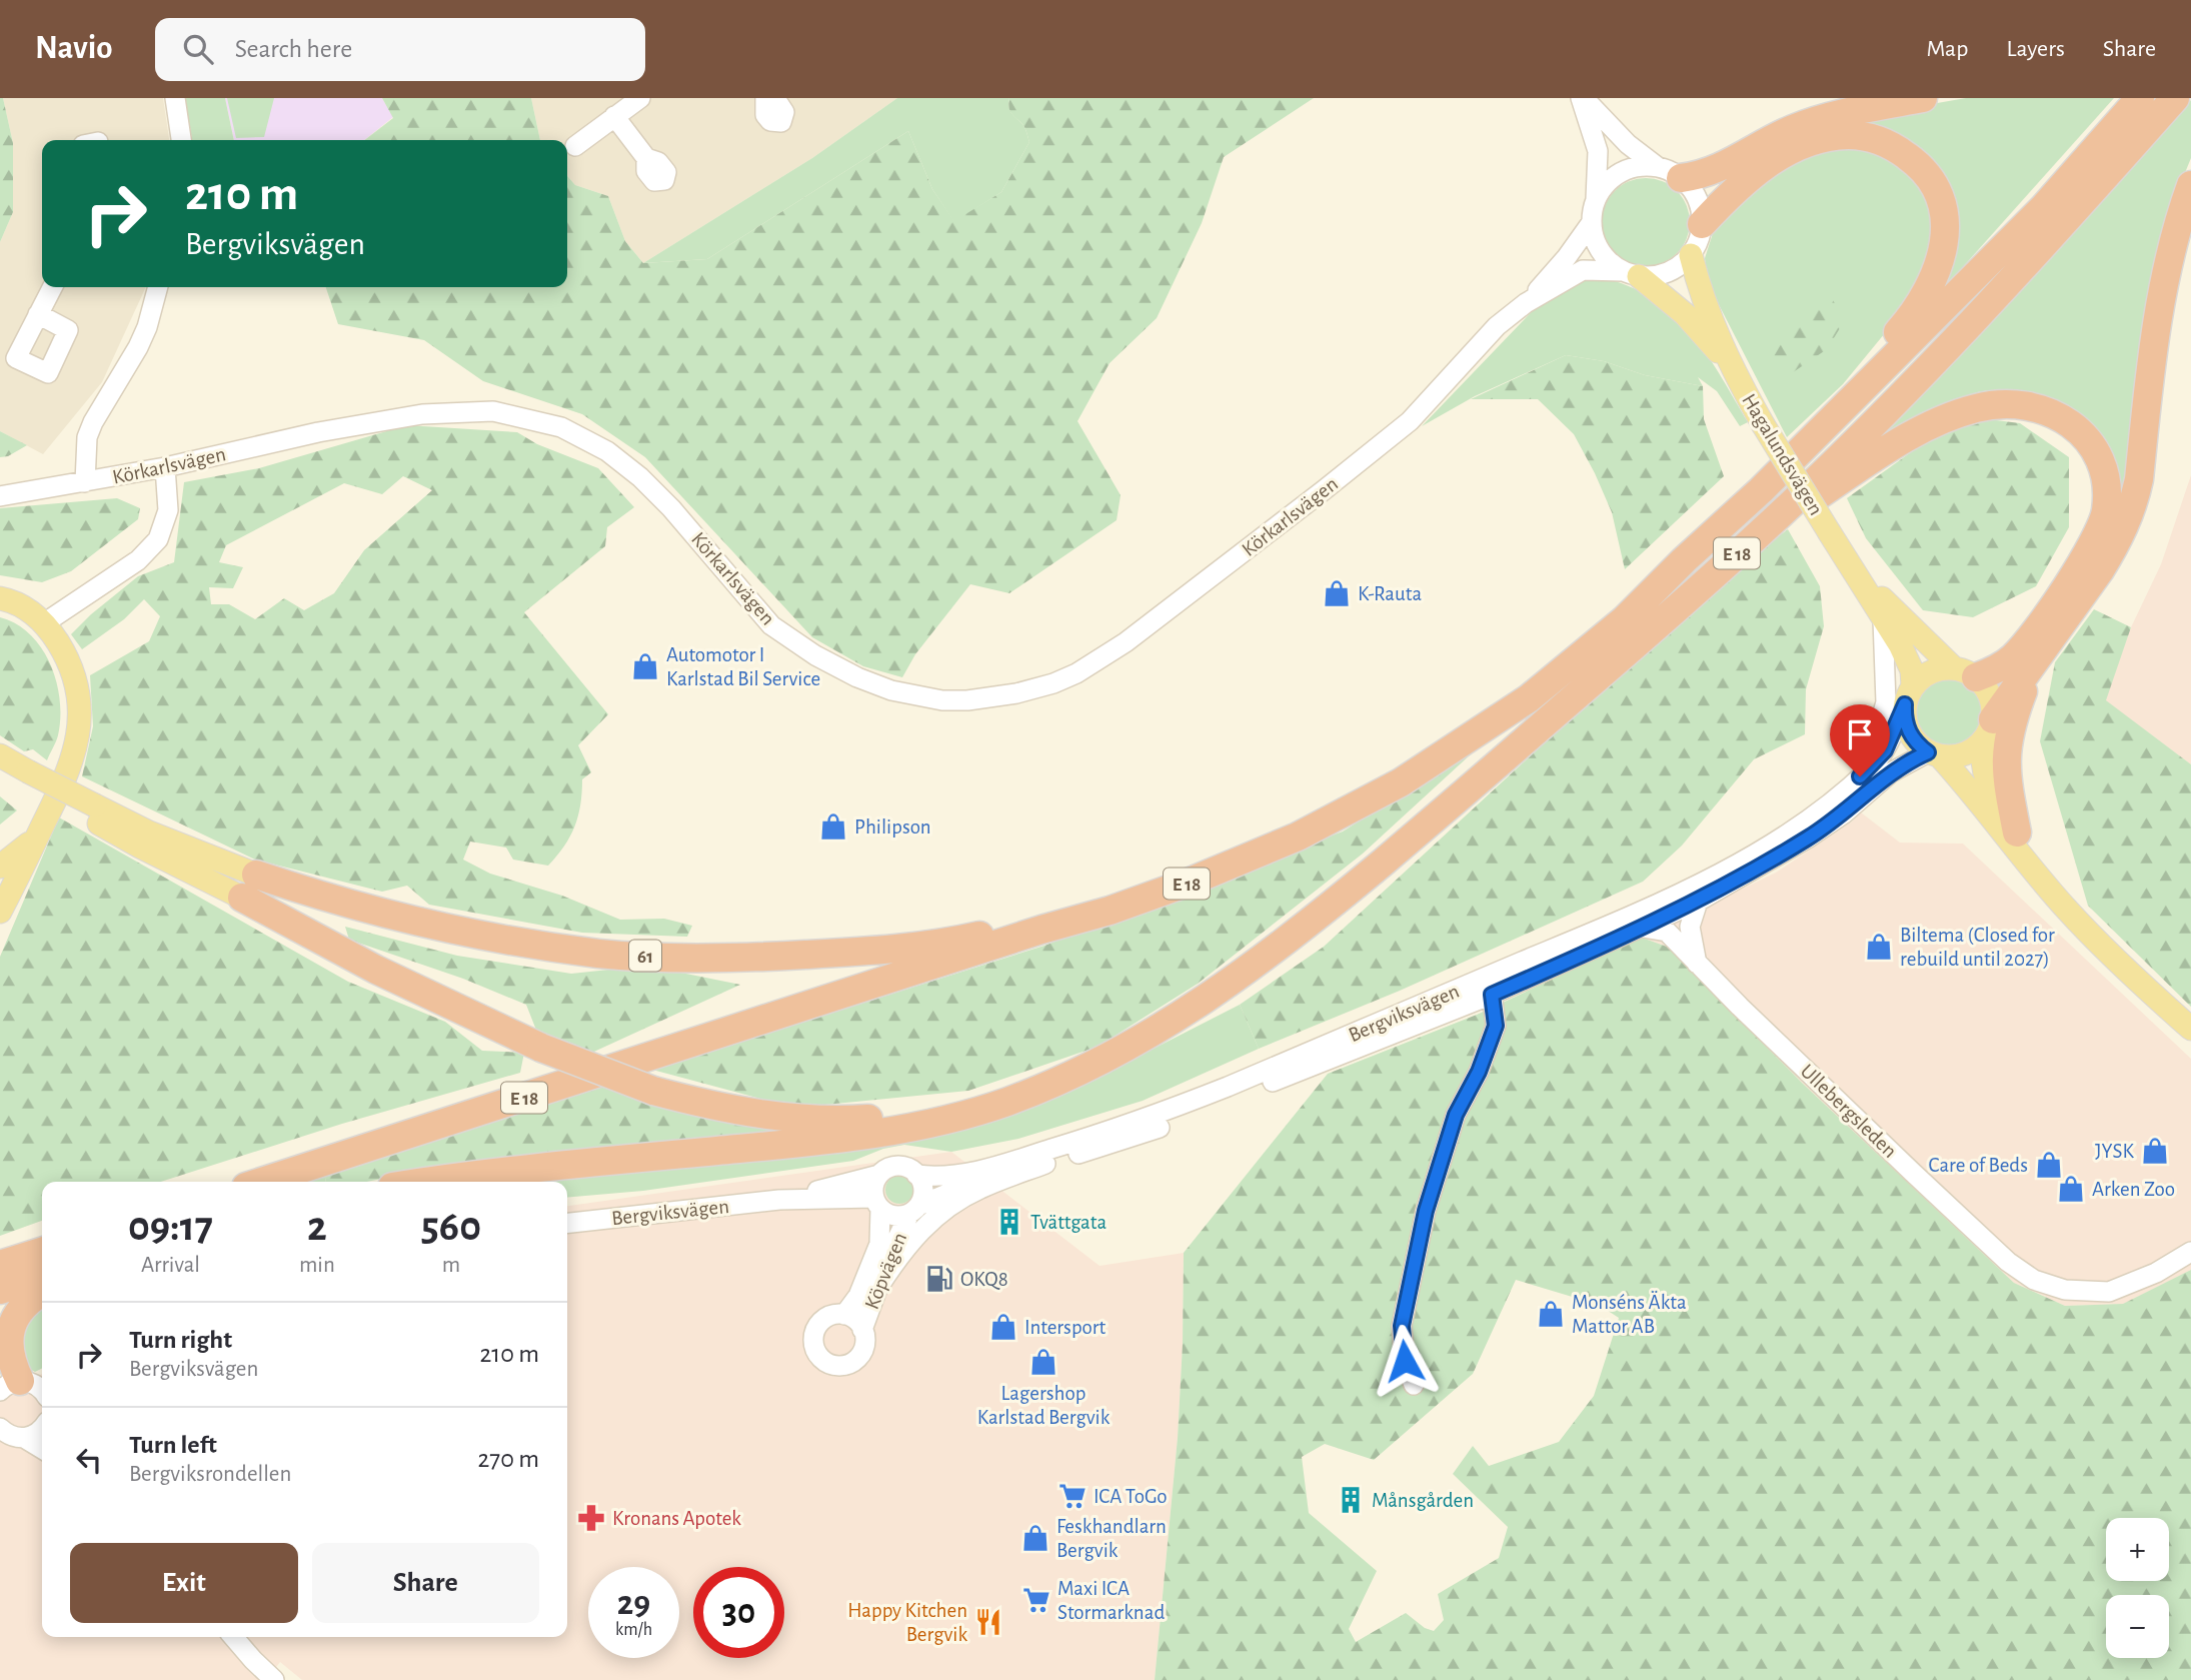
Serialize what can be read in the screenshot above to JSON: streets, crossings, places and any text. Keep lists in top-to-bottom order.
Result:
{
  "streets": {
    "highway": ["E 18", "61"],
    "main road": ["Hagalundsvägen"],
    "street": [
      "Körkarlsvägen",
      "Bergviksvägen",
      "Ullebergsleden",
      "Köpvägen"
    ]
  },
  "crossings": [
    ["Hagalundsvägen", "Körkarlsvägen"],
    ["Hagalundsvägen", "Bergviksvägen"],
    ["E 18", "61"],
    ["Bergviksvägen", "Ullebergsleden"],
    ["Bergviksvägen", "Köpvägen"]
  ],
  "places": {
    "shop": [
      "K-Rauta",
      "Automotor I Karlstad Bil Service",
      "Philipson",
      "Biltema (Closed for rebuild until 2027)",
      "JYSK",
      "Care of Beds",
      "Arken Zoo",
      "Monséns Äkta Mattor AB",
      "Intersport",
      "Lagershop Karlstad Bergvik",
      "Feskhandlarn Bergvik"
    ],
    "building": ["Tvättgata", "Månsgården"],
    "fuel station": ["OKQ8"],
    "supermarket": ["ICA ToGo", "Maxi ICA Stormarknad"],
    "pharmacy": ["Kronans Apotek"],
    "restaurant": ["Happy Kitchen Bergvik"]
  },
  "page": {
    "header": "Navio",
    "search": "Search here",
    "nav": ["Map", "Layers", "Share"],
    "turn": ["210 m", "Bergviksvägen"],
    "eta": [
      "09:17",
      "Arrival",
      "2",
      "min",
      "560",
      "m"
    ],
    "list": [
      {
        "name": "Turn right",
        "note": "Bergviksvägen",
        "value": "210 m"
      },
      {
        "name": "Turn left",
        "note": "Bergviksrondellen",
        "value": "270 m"
      }
    ],
    "map_buttons": ["+", "−"],
    "buttons": ["Exit", "Share"],
    "speed": "29 km/h",
    "limit": "30"
  }
}
